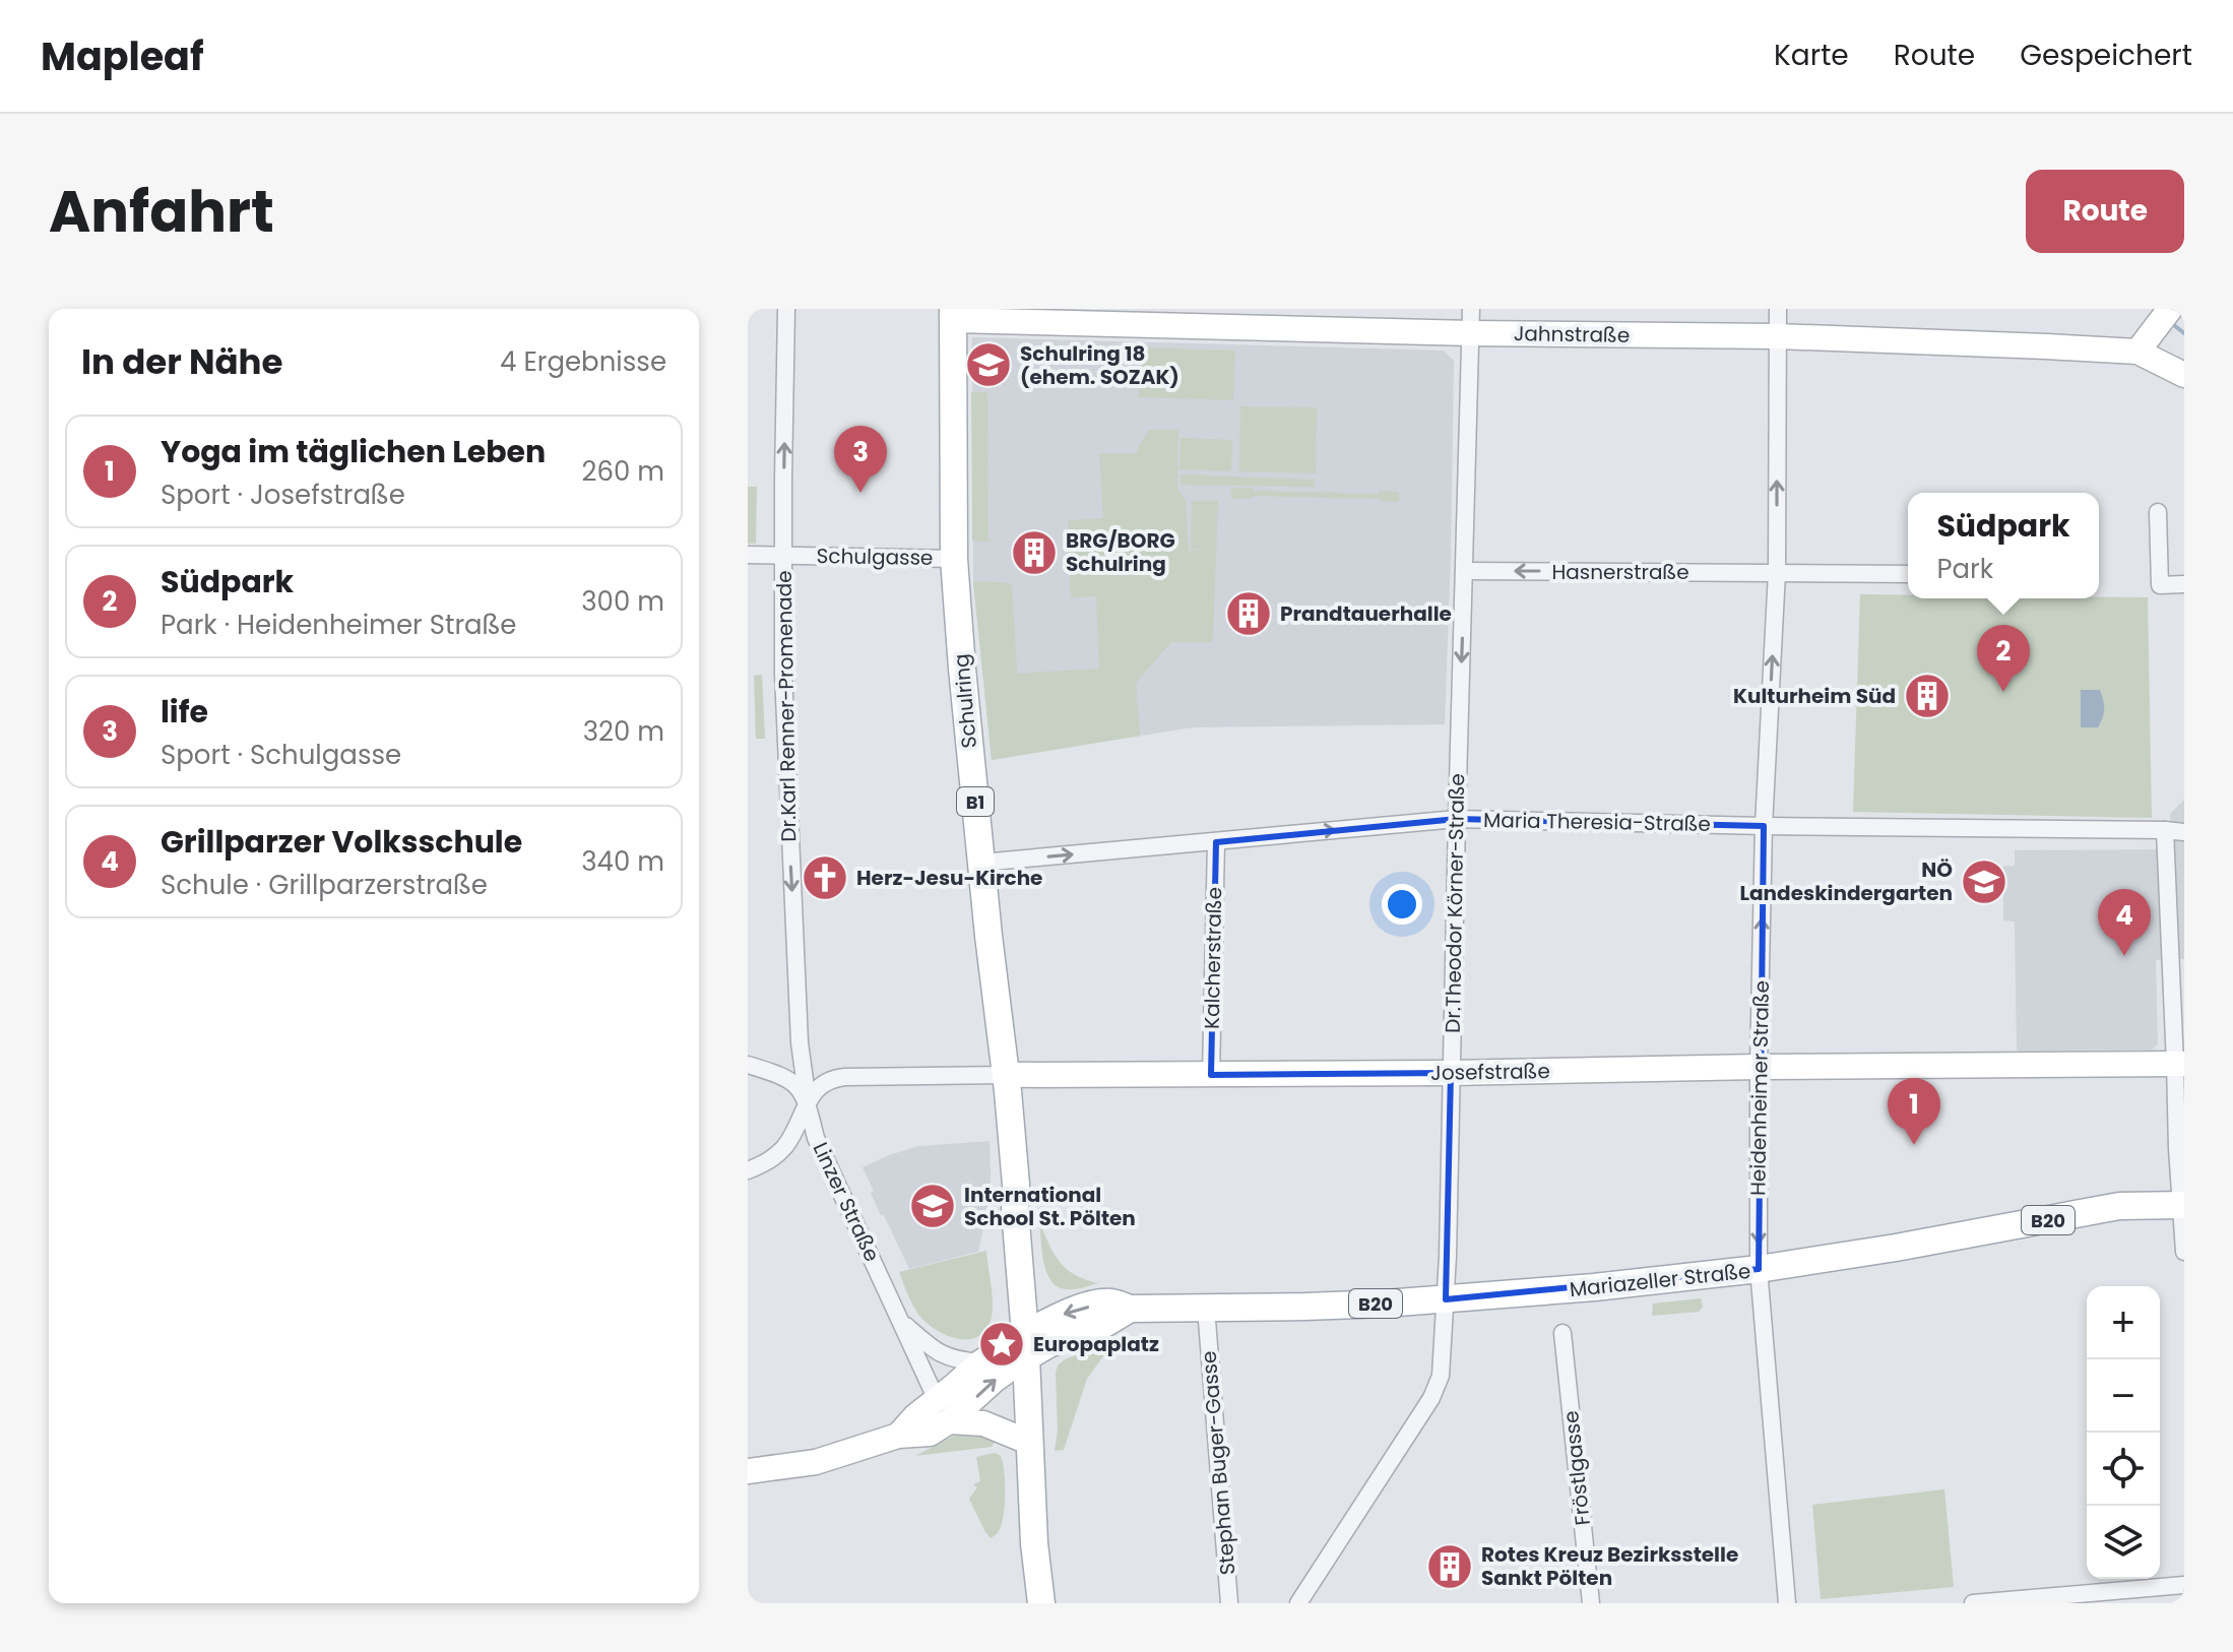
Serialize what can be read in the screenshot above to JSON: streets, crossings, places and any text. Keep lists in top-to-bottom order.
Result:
{
  "streets": {
    "main road": [
      "Schulring",
      "B1",
      "B20",
      "Mariazeller Straße"
    ],
    "street": [
      "Jahnstraße",
      "Schulgasse",
      "Hasnerstraße",
      "Dr.Karl Renner-Promenade",
      "Maria Theresia-Straße",
      "Dr.Theodor Körner-Straße",
      "Kalcherstraße",
      "Josefstraße",
      "Heidenheimer Straße",
      "Linzer Straße",
      "Stephan Buger-Gasse",
      "Fröstlgasse"
    ]
  },
  "crossings": [
    ["Jahnstraße", "Schulring"],
    ["Jahnstraße", "Dr.Theodor Körner-Straße"],
    ["Jahnstraße", "Heidenheimer Straße"],
    ["Schulgasse", "Schulring"],
    ["Schulgasse", "Dr.Karl Renner-Promenade"],
    ["Hasnerstraße", "Dr.Theodor Körner-Straße"],
    ["Hasnerstraße", "Heidenheimer Straße"],
    ["Schulring", "B1"],
    ["Schulring", "Maria Theresia-Straße"],
    ["Schulring", "Josefstraße"],
    ["Schulring", "Mariazeller Straße"],
    ["Dr.Karl Renner-Promenade", "Josefstraße"],
    ["Dr.Karl Renner-Promenade", "Linzer Straße"],
    ["B1", "Mariazeller Straße"],
    ["Maria Theresia-Straße", "Dr.Theodor Körner-Straße"],
    ["Maria Theresia-Straße", "Kalcherstraße"],
    ["Maria Theresia-Straße", "Heidenheimer Straße"],
    ["Dr.Theodor Körner-Straße", "Josefstraße"],
    ["Dr.Theodor Körner-Straße", "Mariazeller Straße"],
    ["Kalcherstraße", "Josefstraße"],
    ["Josefstraße", "Heidenheimer Straße"],
    ["Josefstraße", "Linzer Straße"],
    ["Heidenheimer Straße", "Mariazeller Straße"],
    ["Mariazeller Straße", "Stephan Buger-Gasse"]
  ],
  "one_way": ["Hasnerstraße", "Maria Theresia-Straße"],
  "places": {
    "school or university": ["Schulring 18 (ehem. SOZAK)", "NÖ Landeskindergarten", "International School St. Pölten"],
    "building": [
      "BRG/BORG Schulring",
      "Prandtauerhalle",
      "Kulturheim Süd",
      "Rotes Kreuz Bezirksstelle Sankt Pölten"
    ],
    "church": ["Herz-Jesu-Kirche"],
    "place": ["Europaplatz"]
  },
  "page": {
    "header": "Mapleaf",
    "nav": ["Karte", "Route", "Gespeichert"],
    "title": "Anfahrt",
    "buttons": "Route",
    "heading": ["In der Nähe", "4 Ergebnisse"],
    "list": [
      {
        "mark": "1",
        "name": "Yoga im täglichen Leben",
        "note": "Sport · Josefstraße",
        "value": "260 m"
      },
      {
        "mark": "2",
        "name": "Südpark",
        "note": "Park · Heidenheimer Straße",
        "value": "300 m"
      },
      {
        "mark": "3",
        "name": "life",
        "note": "Sport · Schulgasse",
        "value": "320 m"
      },
      {
        "mark": "4",
        "name": "Grillparzer Volksschule",
        "note": "Schule · Grillparzerstraße",
        "value": "340 m"
      }
    ],
    "pins": [
      "3",
      "2",
      "4",
      "1"
    ],
    "popup": ["Südpark", "Park"],
    "map_buttons": ["+", "−"]
  }
}
